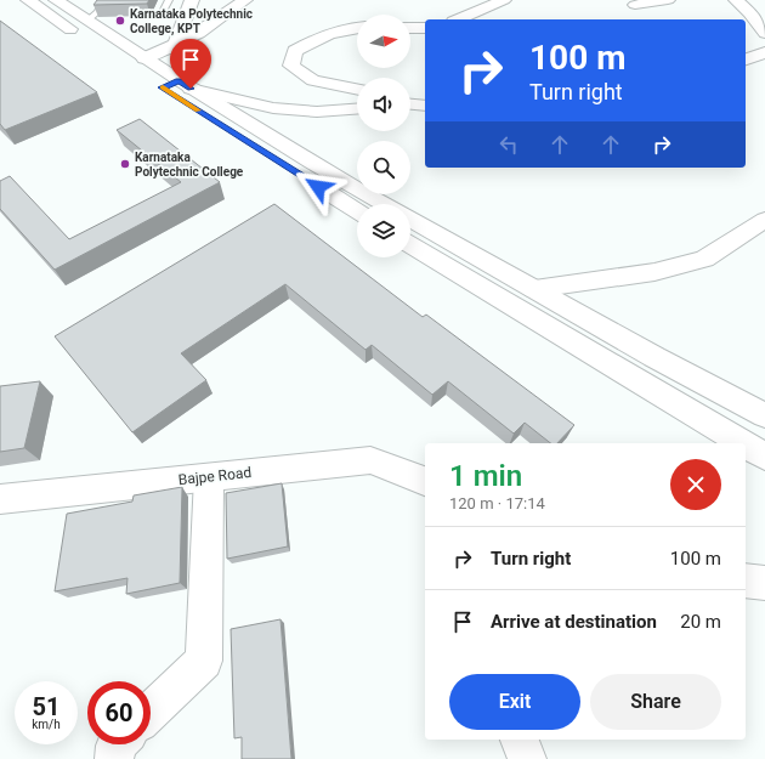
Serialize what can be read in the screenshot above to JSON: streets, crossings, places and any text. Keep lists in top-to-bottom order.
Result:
{
  "streets": {
    "main road": ["Bajpe Road"]
  },
  "places": ["Karnataka Polytechnic College, KPT", "Karnataka Polytechnic College"],
  "north": "right",
  "page": {
    "turn": ["100 m", "Turn right"],
    "heading": ["1 min", "120 m · 17:14"],
    "list": [
      {
        "name": "Turn right",
        "value": "100 m"
      },
      {
        "name": "Arrive at destination",
        "value": "20 m"
      }
    ],
    "buttons": ["Exit", "Share"],
    "speed": "51 km/h",
    "limit": "60"
  }
}
